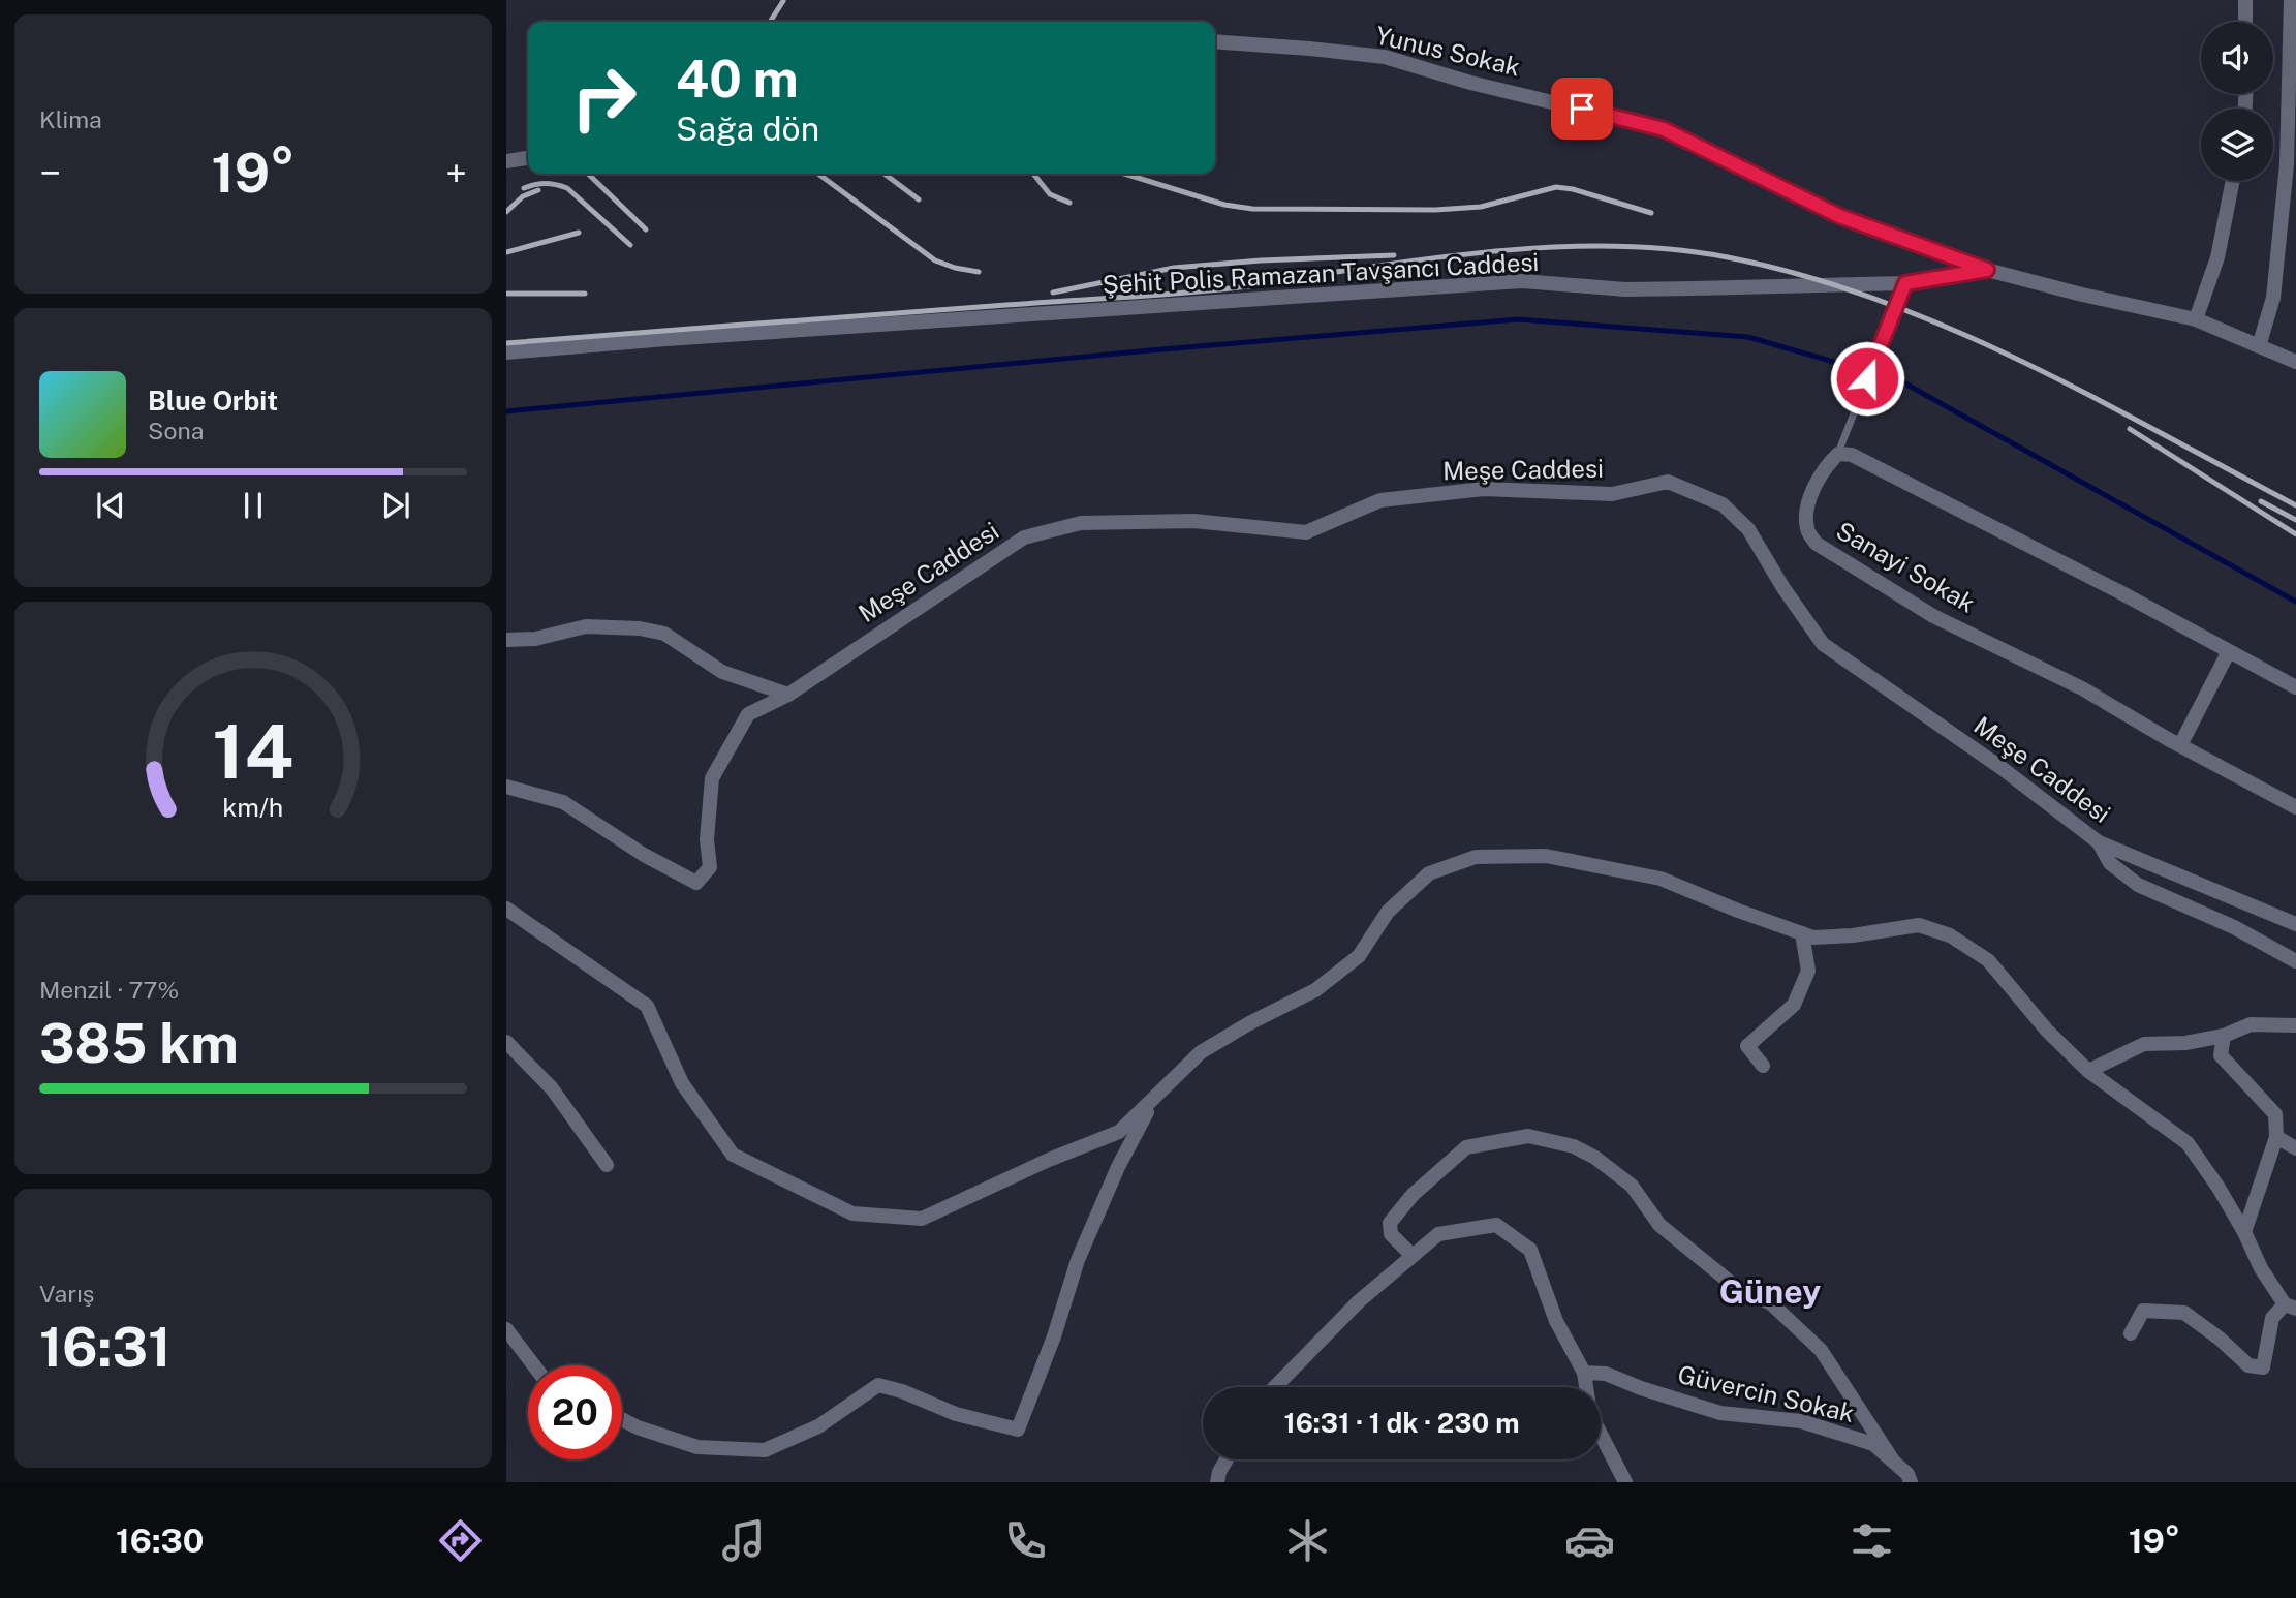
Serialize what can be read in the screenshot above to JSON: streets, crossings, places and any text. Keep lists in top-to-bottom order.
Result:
{
  "streets": {
    "street": [
      "Yunus Sokak",
      "Şehit Polis Ramazan Tavşancı Caddesi",
      "Meşe Caddesi",
      "Sanayi Sokak",
      "Güvercin Sokak"
    ]
  },
  "crossings": [
    ["Yunus Sokak", "Şehit Polis Ramazan Tavşancı Caddesi"]
  ],
  "districts": ["Güney"],
  "page": {
    "tile": [
      "Klima",
      ["Menzil · 77%", "385 km"],
      ["Varış", "16:31"]
    ],
    "turn": ["40 m", "Sağa dön"],
    "heat": ["−", "19°", "+"],
    "song": ["Blue Orbit", "Sona"],
    "limit": "20",
    "trip": "16:31 · 1 dk · 230 m",
    "tabs": ["16:30", "19°"],
    "gauge": ["14", "km/h"]
  }
}
